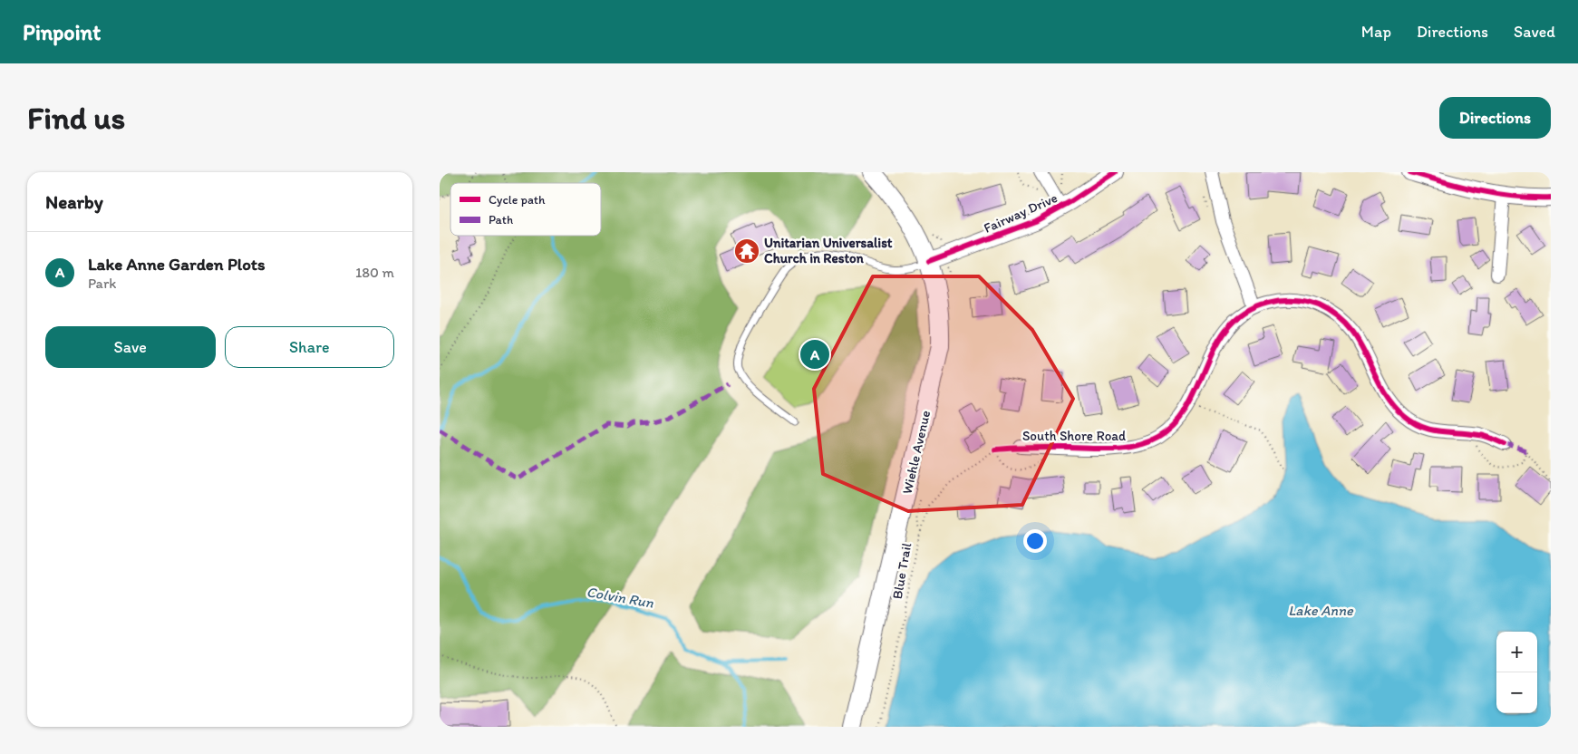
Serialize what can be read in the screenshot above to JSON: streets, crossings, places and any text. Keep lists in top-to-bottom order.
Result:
{
  "streets": {
    "main road": ["Wiehle Avenue"],
    "street": ["Fairway Drive", "South Shore Road"],
    "path": ["Blue Trail"]
  },
  "crossings": [
    ["Fairway Drive", "Wiehle Avenue"],
    ["South Shore Road", "Blue Trail"]
  ],
  "water": ["Colvin Run", "Lake Anne"],
  "places": {
    "temple": ["Unitarian Universalist Church in Reston"]
  },
  "legend": ["Cycle path", "Path"],
  "page": {
    "header": "Pinpoint",
    "nav": ["Map", "Directions", "Saved"],
    "buttons": [
      "Directions",
      ["Save", "Share"]
    ],
    "title": "Find us",
    "heading": "Nearby",
    "list": [
      {
        "mark": "A",
        "name": "Lake Anne Garden Plots",
        "note": "Park",
        "value": "180 m"
      }
    ],
    "pins": "A",
    "map_buttons": ["+", "−"]
  }
}
